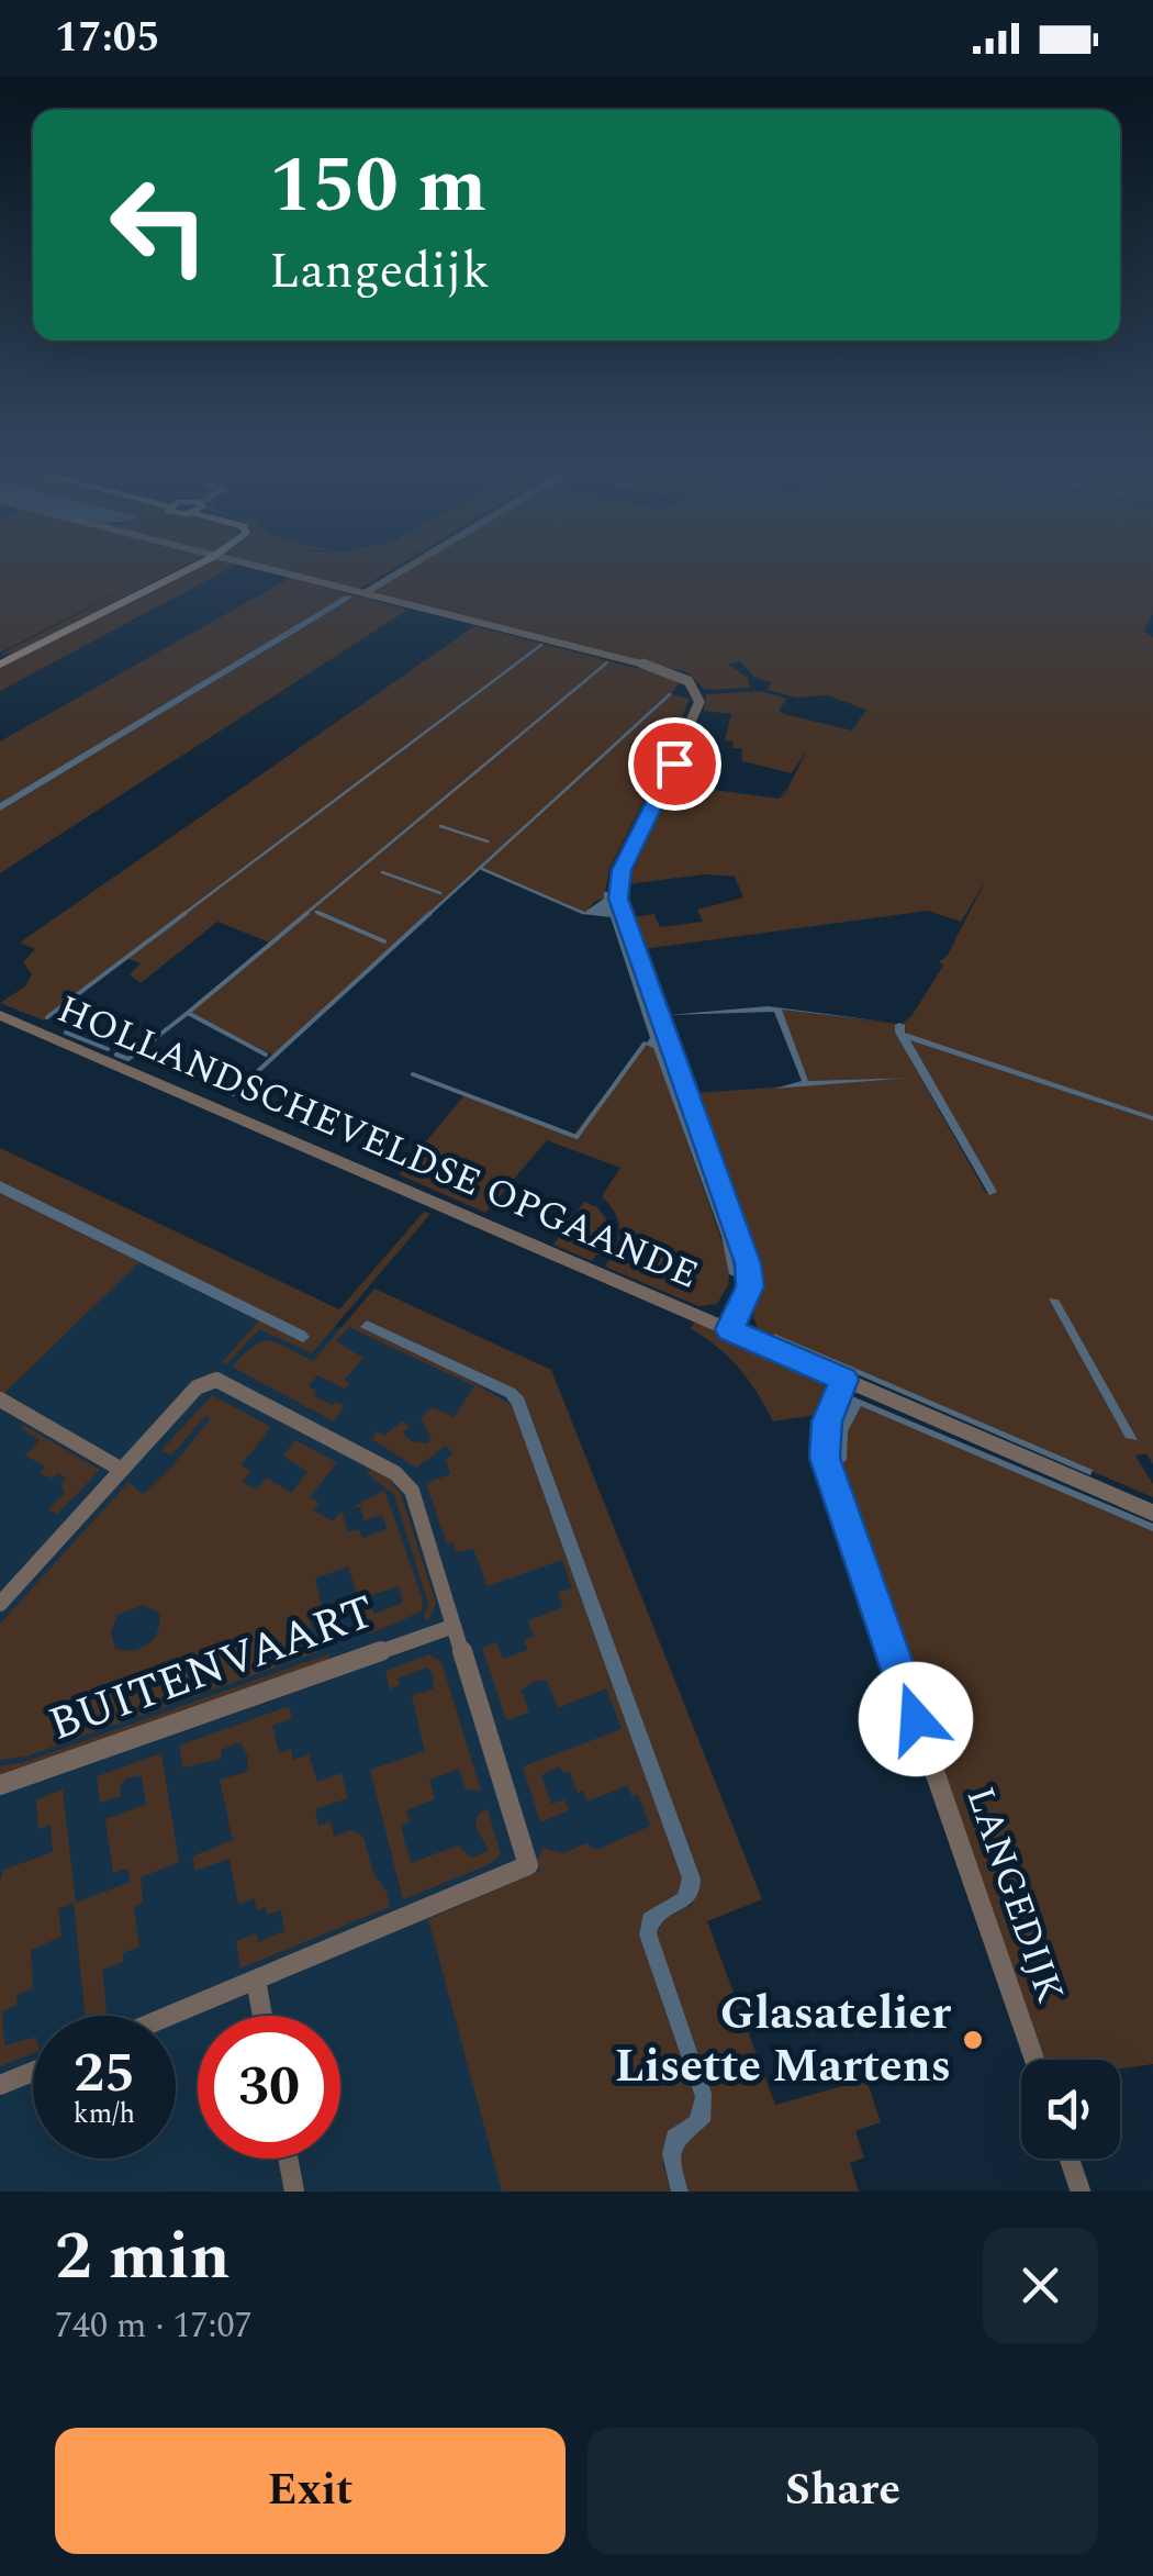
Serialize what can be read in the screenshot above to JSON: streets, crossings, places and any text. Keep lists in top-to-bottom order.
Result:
{
  "streets": {
    "street": ["HOLLANDSCHEVELDSE OPGAANDE", "BUITENVAART", "LANGEDIJK"]
  },
  "places": ["Glasatelier Lisette Martens"],
  "page": {
    "status": "17:05",
    "turn": ["150 m", "Langedijk"],
    "speed": "25 km/h",
    "limit": "30",
    "heading": ["2 min", "740 m · 17:07"],
    "buttons": ["Exit", "Share"]
  }
}
